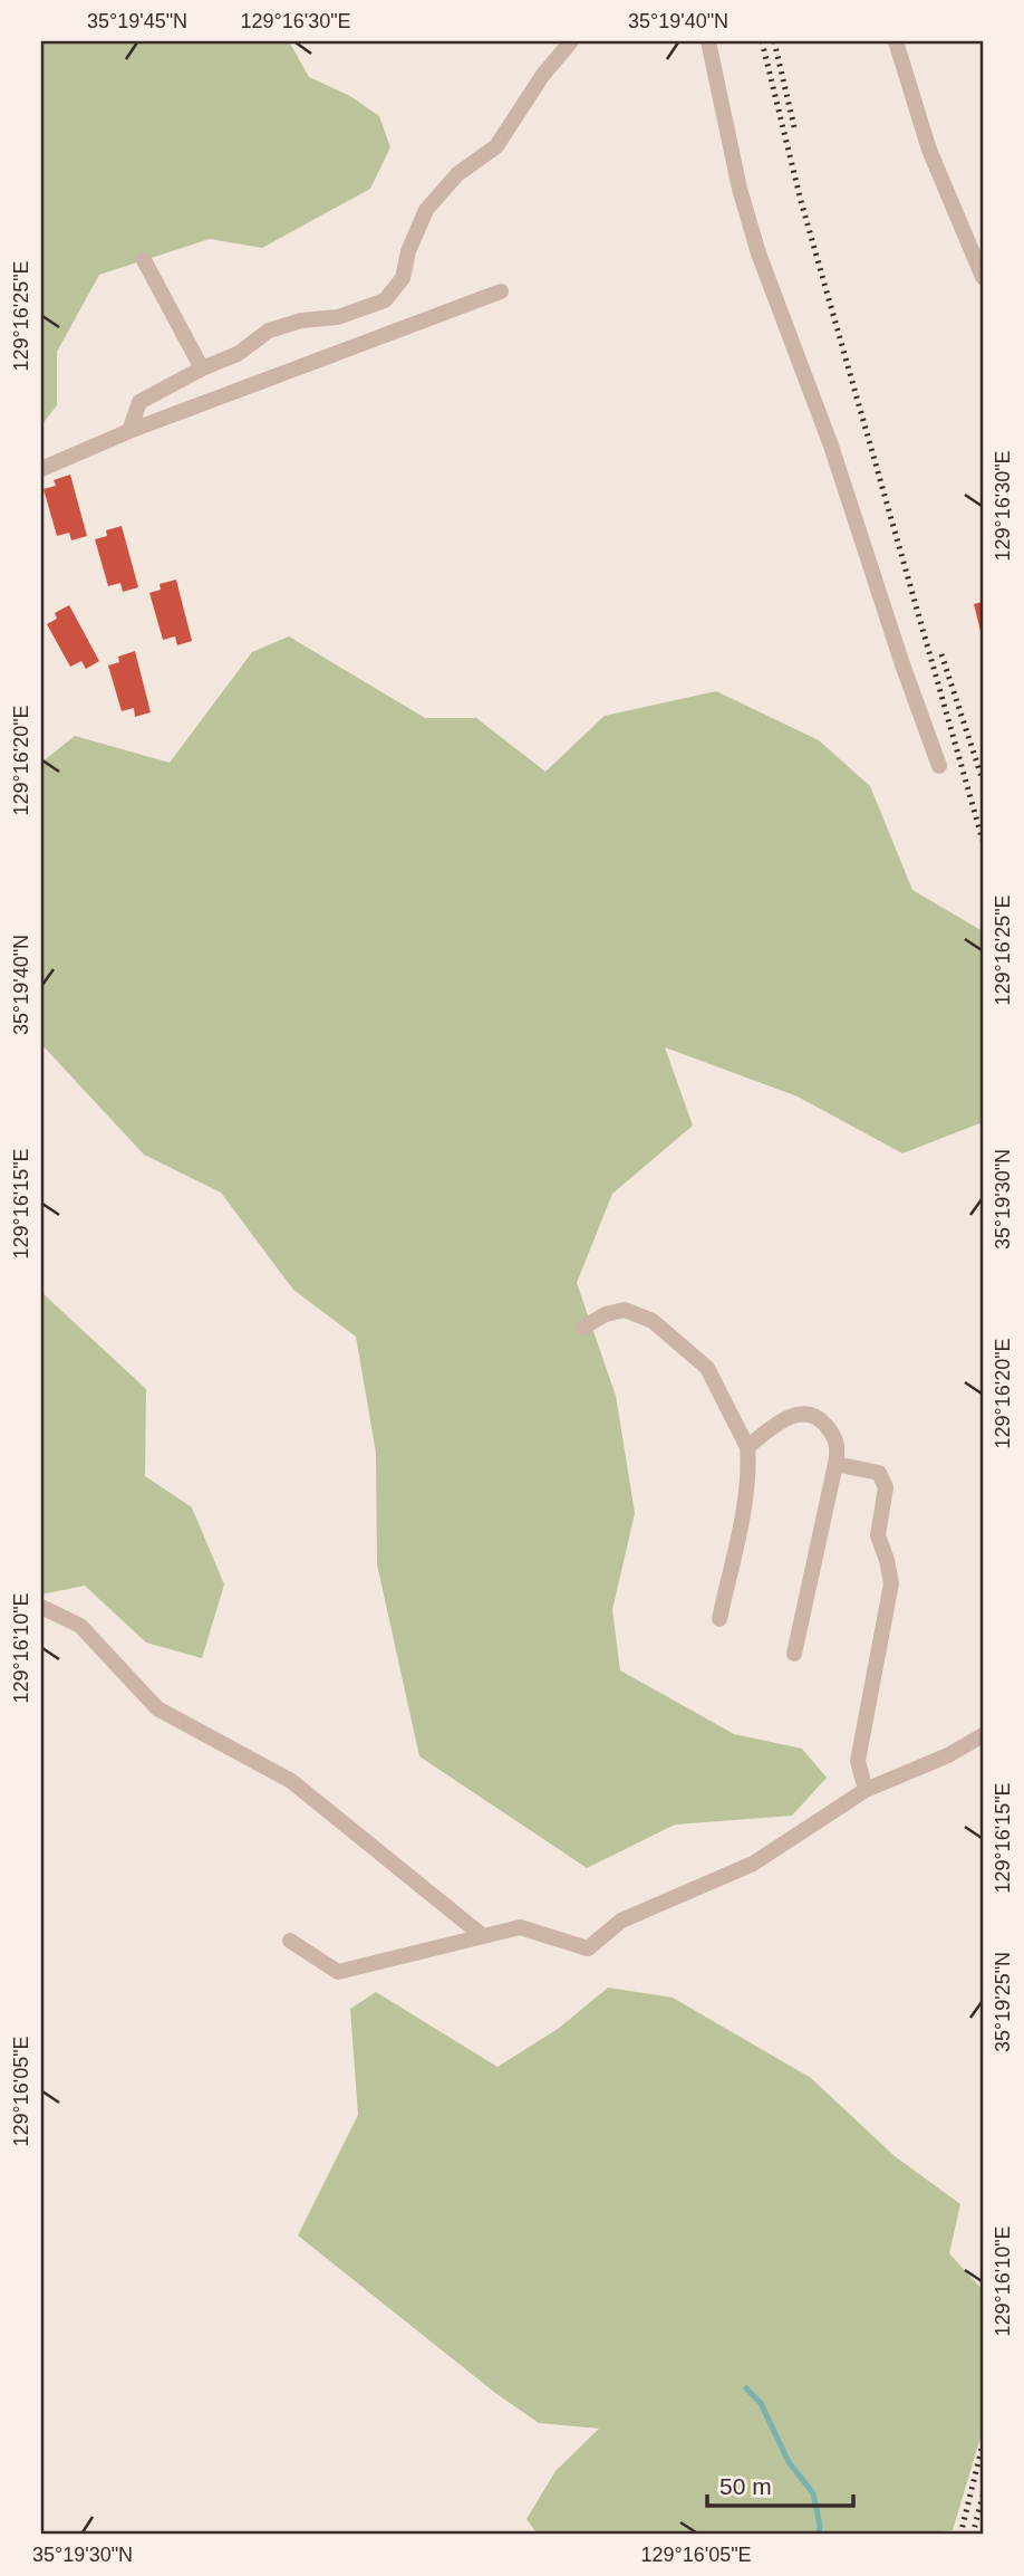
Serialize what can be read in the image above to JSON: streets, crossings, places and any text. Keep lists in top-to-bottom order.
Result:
{
  "scale_bar": "50 m",
  "coordinates": [
    "35°19'45\"N",
    "129°16'30\"E",
    "35°19'40\"N",
    "129°16'25\"E",
    "129°16'20\"E",
    "35°19'30\"N",
    "129°16'15\"E",
    "129°16'10\"E",
    "35°19'25\"N",
    "129°16'05\"E"
  ]
}
